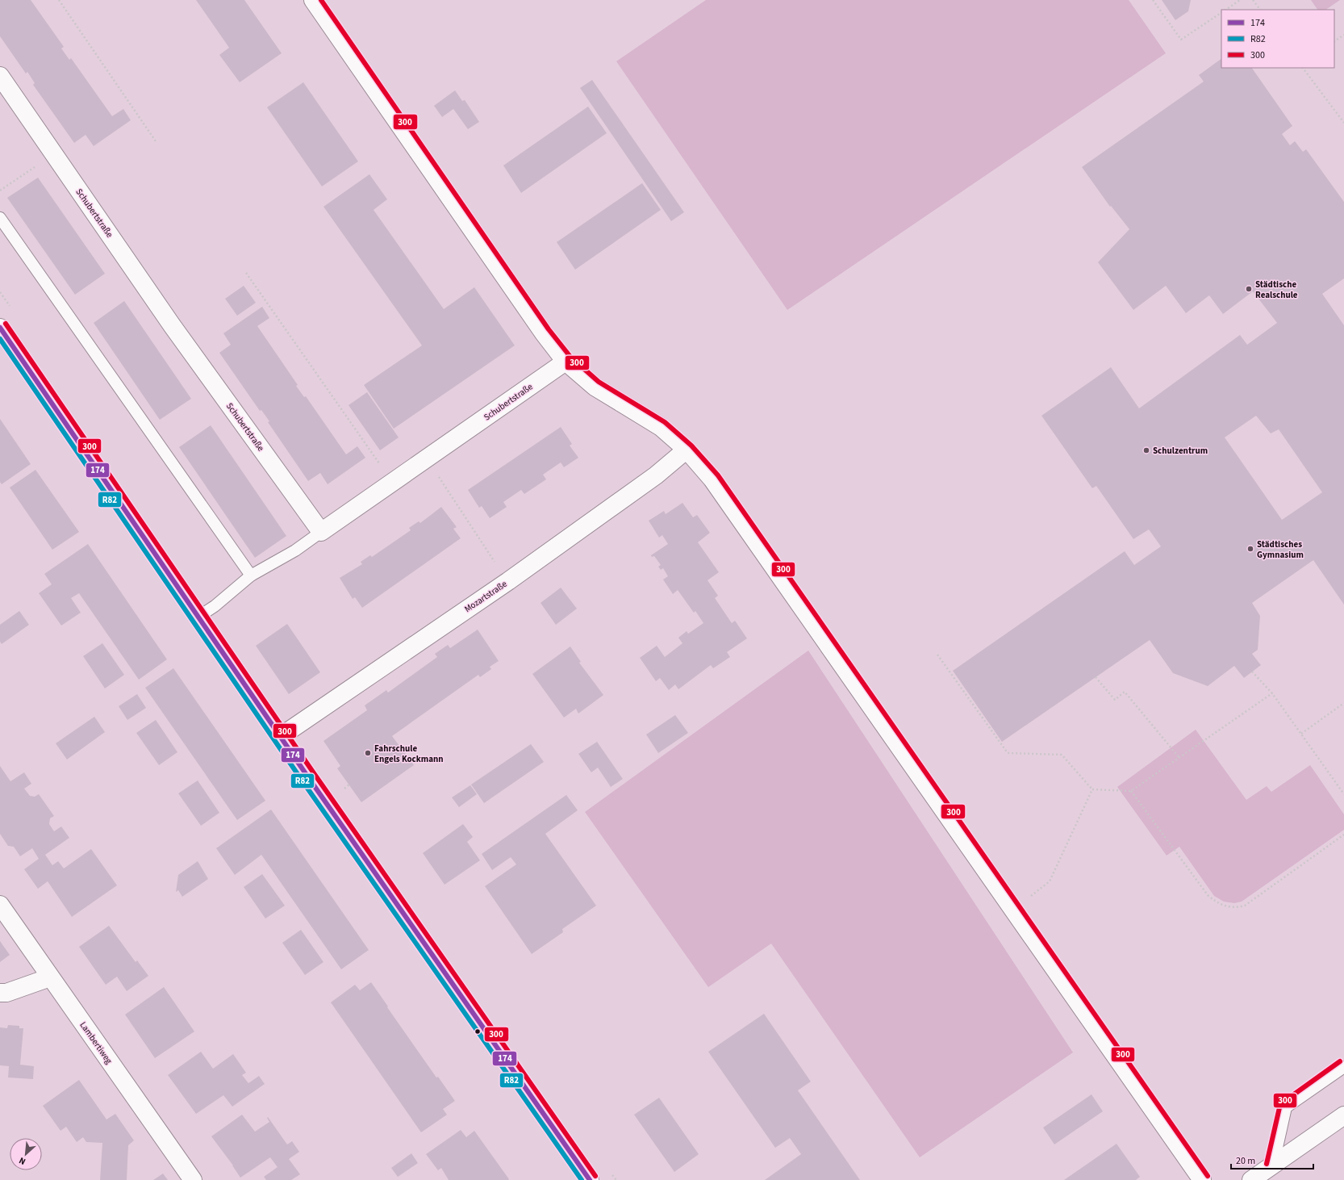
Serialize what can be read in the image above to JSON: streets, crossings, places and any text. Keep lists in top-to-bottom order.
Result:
{
  "streets": {
    "street": ["Schubertstraße", "Mozartstraße", "Lambertiweg"]
  },
  "places": [
    "Städtische Realschule",
    "Schulzentrum",
    "Städtisches Gymnasium",
    "Fahrschule Engels Kockmann"
  ],
  "lines": ["transit line 300", "transit line 174", "transit line R82"],
  "legend": ["174", "R82", "300"],
  "scale_bar": "20 m",
  "north": "bottom left"
}
